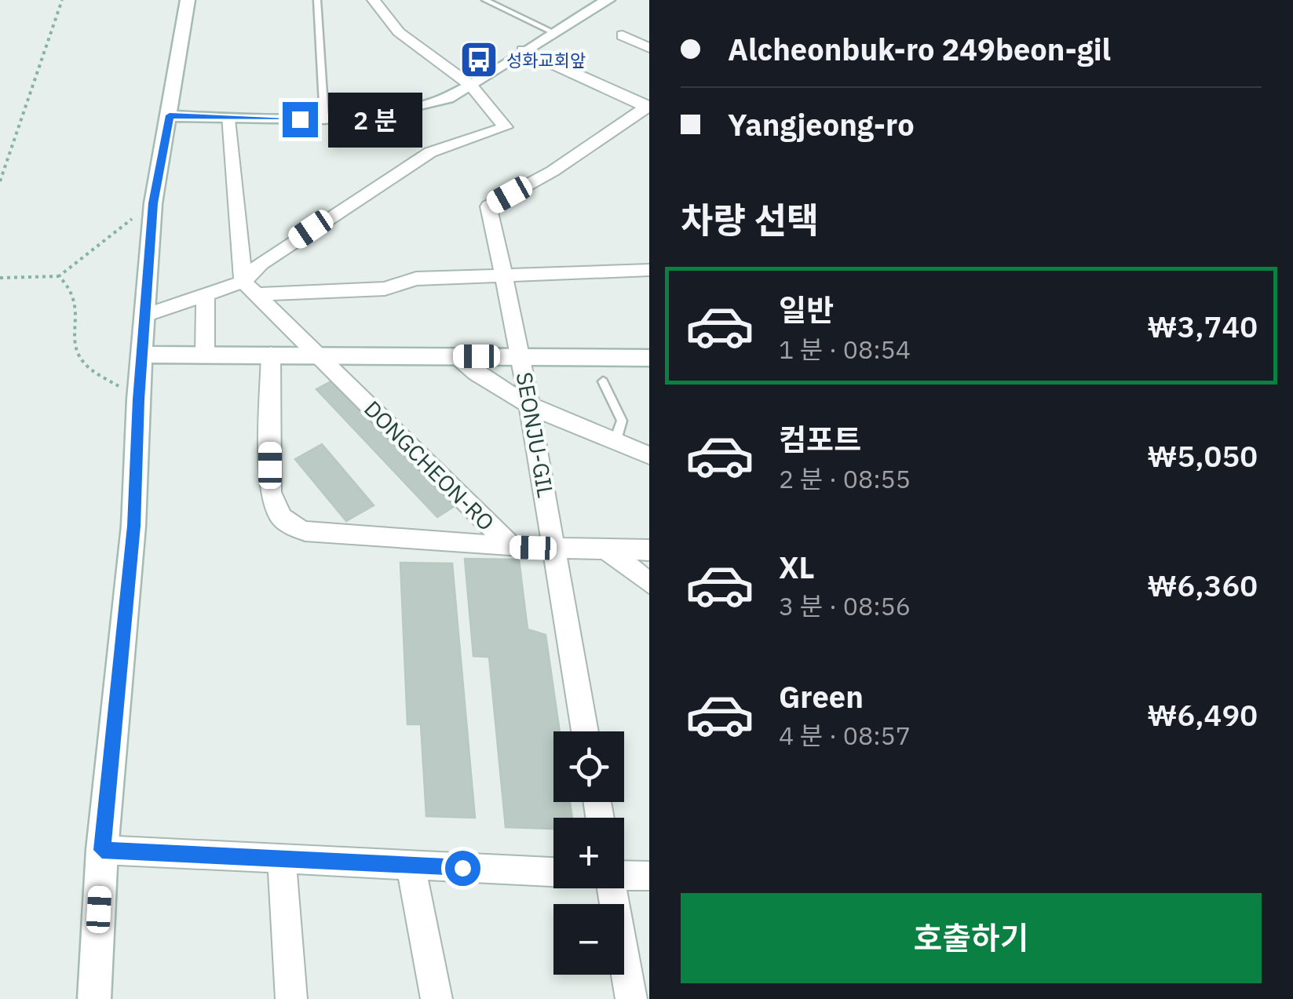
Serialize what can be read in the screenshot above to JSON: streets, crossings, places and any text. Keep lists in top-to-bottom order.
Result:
{
  "streets": {
    "street": ["SEONJU-GIL", "DONGCHEON-RO"]
  },
  "crossings": [
    ["SEONJU-GIL", "DONGCHEON-RO"]
  ],
  "places": {
    "bus stop": ["성화교회앞"]
  },
  "page": {
    "banner": ["Alcheonbuk-ro 249beon-gil", "Yangjeong-ro"],
    "bubble": "2 분",
    "heading": "차량 선택",
    "list": [
      {
        "name": "일반",
        "note": "1 분 · 08:54",
        "value": "₩3,740"
      },
      {
        "name": "컴포트",
        "note": "2 분 · 08:55",
        "value": "₩5,050"
      },
      {
        "name": "XL",
        "note": "3 분 · 08:56",
        "value": "₩6,360"
      },
      {
        "name": "Green",
        "note": "4 분 · 08:57",
        "value": "₩6,490"
      }
    ],
    "map_buttons": ["+", "−"],
    "buttons": "호출하기"
  }
}
